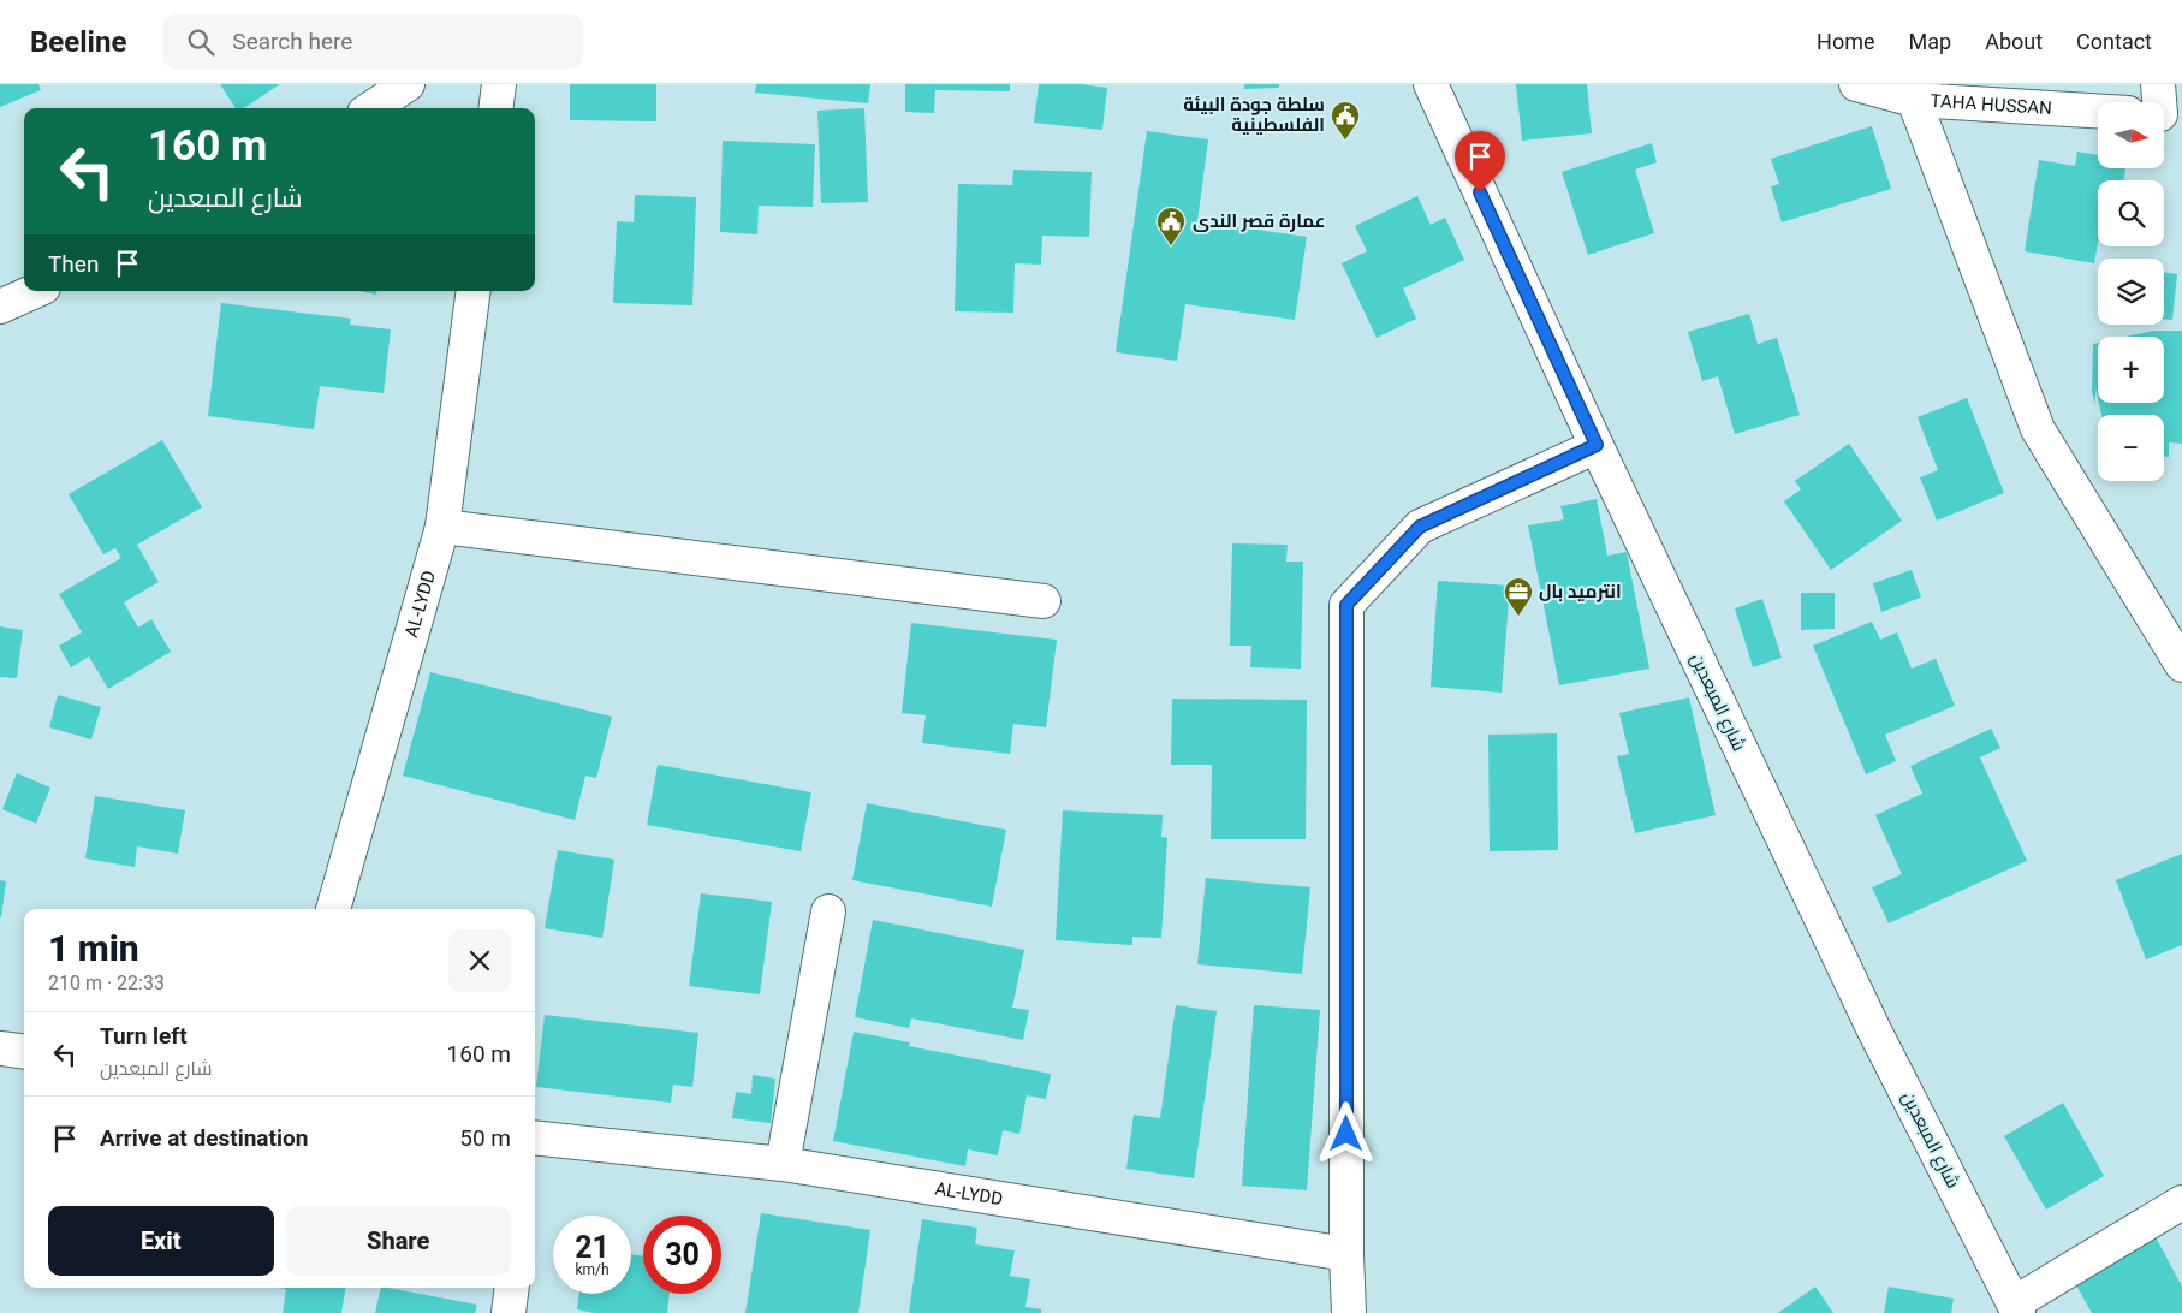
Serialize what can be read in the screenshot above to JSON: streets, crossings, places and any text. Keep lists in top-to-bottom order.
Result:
{
  "streets": {
    "street": ["TAHA HUSSAN", "AL-LYDD", "شارع المبعدين"]
  },
  "places": {
    "public building": ["سلطة جودة البيئة الفلسطينية", "عمارة قصر الندى"],
    "office": ["انترميد بال"]
  },
  "north": "right",
  "page": {
    "header": "Beeline",
    "search": "Search here",
    "nav": [
      "Home",
      "Map",
      "About",
      "Contact"
    ],
    "map_buttons": ["+", "−"],
    "turn": ["160 m", "شارع المبعدين"],
    "then": "Then",
    "heading": ["1 min", "210 m · 22:33"],
    "list": [
      {
        "name": "Turn left",
        "note": "شارع المبعدين",
        "value": "160 m"
      },
      {
        "name": "Arrive at destination",
        "value": "50 m"
      }
    ],
    "buttons": ["Exit", "Share"],
    "speed": "21 km/h",
    "limit": "30"
  }
}
